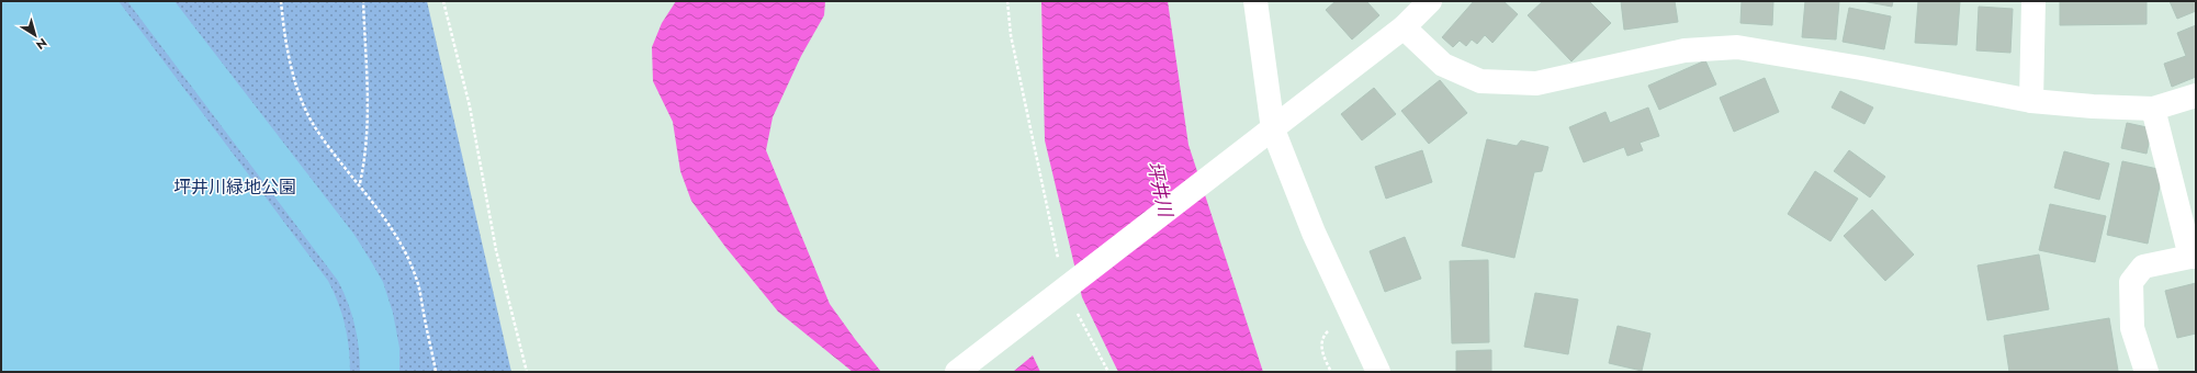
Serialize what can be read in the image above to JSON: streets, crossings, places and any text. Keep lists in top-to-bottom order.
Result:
{
  "water": ["坪井川"],
  "parks": ["坪井川緑地公園"],
  "north": "bottom right"
}
